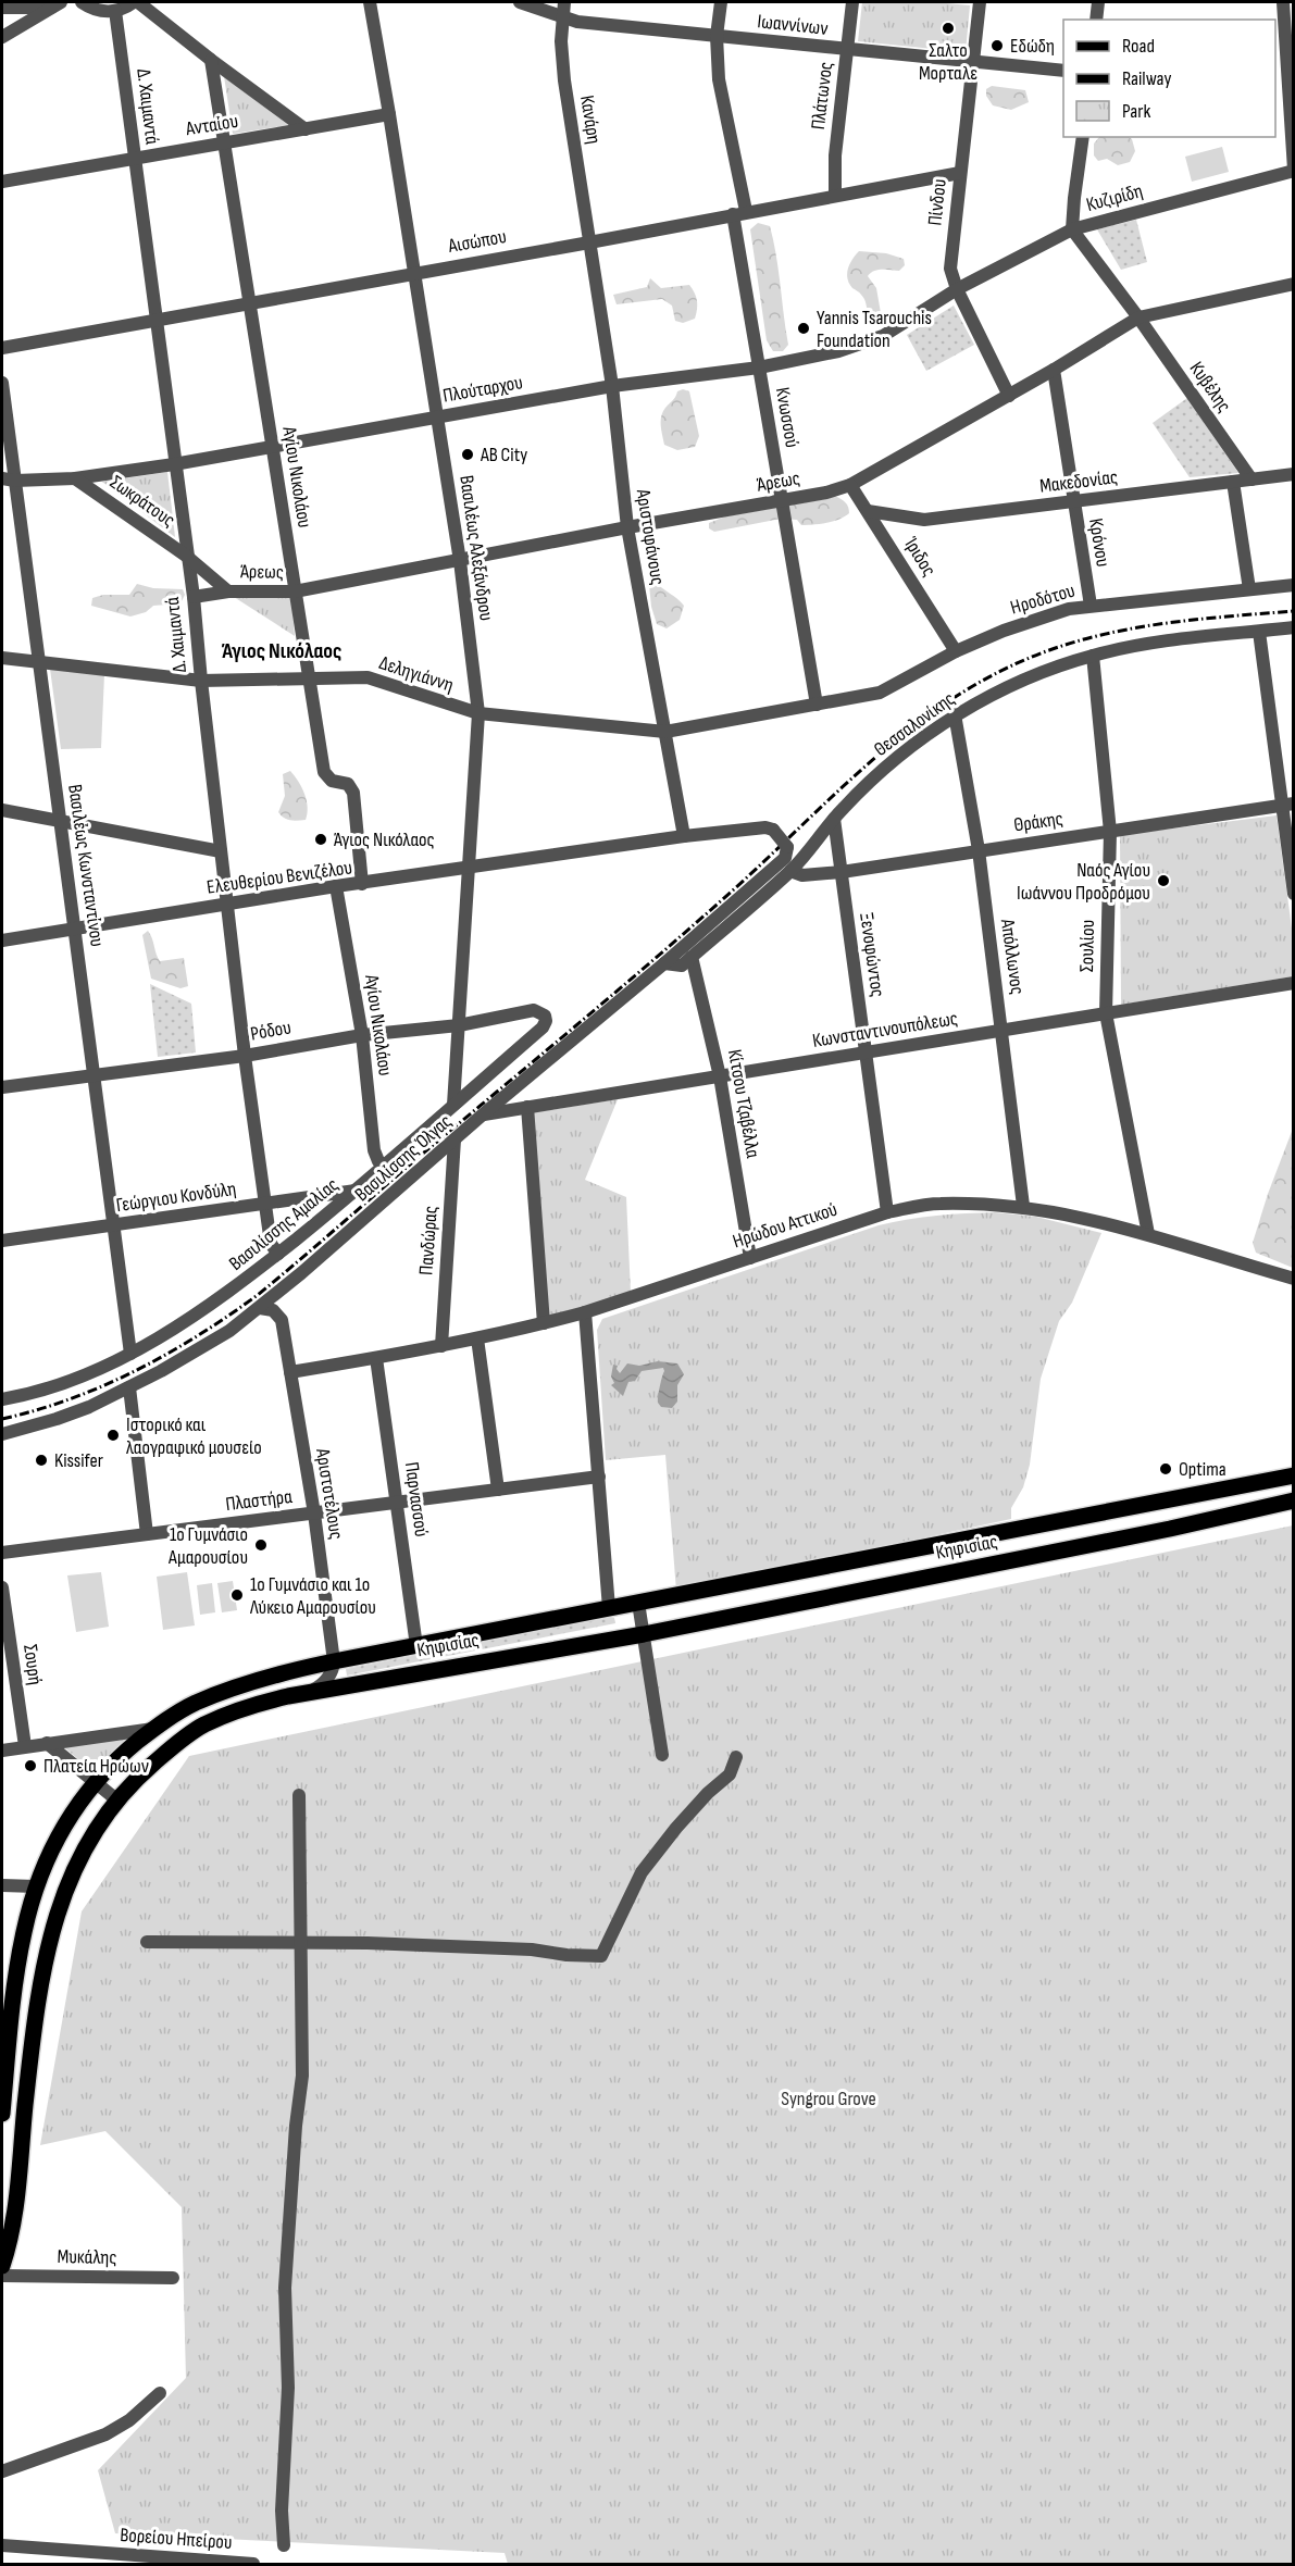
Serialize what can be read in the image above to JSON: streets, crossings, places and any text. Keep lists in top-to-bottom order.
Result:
{
  "streets": {
    "main road": ["Κηφισίας"],
    "street": [
      "Ιωαννίνων",
      "Πλάτωνος",
      "Δ. Χαιμαντά",
      "Κανάρη",
      "Ανταίου",
      "Κυζιρίδη",
      "Πίνδου",
      "Αισώπου",
      "Κυβέλης",
      "Πλούταρχου",
      "Κνωσσού",
      "Αγίου Νικολάου",
      "Άρεως",
      "Μακεδονίας",
      "Σωκράτους",
      "Αριστοφάνους",
      "Κρόνου",
      "Βασιλέως Αλεξάνδρου",
      "Ίριδος",
      "Ηροδότου",
      "Δεληγιάννη",
      "Θεσσαλονίκης",
      "Θράκης",
      "Βασιλέως Κωνσταντίνου",
      "Ελευθερίου Βενιζέλου",
      "Σουλίου",
      "Ξενοφώντος",
      "Απόλλωνος",
      "Κωνσταντινουπόλεως",
      "Ρόδου",
      "Κίτσου Τζαβέλλα",
      "Βασιλίσσης Όλγας",
      "Γεώργιου Κονδύλη",
      "Βασιλίσσης Αμαλίας",
      "Ηρώδου Αττικού",
      "Πανδώρας",
      "Αριστοτέλους",
      "Παρνασσού",
      "Πλαστήρα",
      "Σουρή",
      "Μυκάλης",
      "Βορείου Ηπείρου"
    ]
  },
  "crossings": [
    ["Ιωαννίνων", "Πλάτωνος"],
    ["Ιωαννίνων", "Κανάρη"],
    ["Ιωαννίνων", "Πίνδου"],
    ["Ιωαννίνων", "Κνωσσού"],
    ["Πλάτωνος", "Αισώπου"],
    ["Δ. Χαιμαντά", "Ανταίου"],
    ["Δ. Χαιμαντά", "Αισώπου"],
    ["Δ. Χαιμαντά", "Πλούταρχου"],
    ["Δ. Χαιμαντά", "Άρεως"],
    ["Δ. Χαιμαντά", "Σωκράτους"],
    ["Δ. Χαιμαντά", "Δεληγιάννη"],
    ["Δ. Χαιμαντά", "Ελευθερίου Βενιζέλου"],
    ["Δ. Χαιμαντά", "Ρόδου"],
    ["Δ. Χαιμαντά", "Γεώργιου Κονδύλη"],
    ["Δ. Χαιμαντά", "Βασιλίσσης Αμαλίας"],
    ["Κανάρη", "Αισώπου"],
    ["Κανάρη", "Αριστοφάνους"],
    ["Ανταίου", "Αγίου Νικολάου"],
    ["Ανταίου", "Βασιλέως Αλεξάνδρου"],
    ["Κυζιρίδη", "Πίνδου"],
    ["Κυζιρίδη", "Κυβέλης"],
    ["Κυζιρίδη", "Πλούταρχου"],
    ["Πίνδου", "Αισώπου"],
    ["Πίνδου", "Πλούταρχου"],
    ["Πίνδου", "Άρεως"],
    ["Αισώπου", "Κνωσσού"],
    ["Αισώπου", "Αγίου Νικολάου"],
    ["Αισώπου", "Αριστοφάνους"],
    ["Αισώπου", "Βασιλέως Αλεξάνδρου"],
    ["Κυβέλης", "Άρεως"],
    ["Κυβέλης", "Μακεδονίας"],
    ["Πλούταρχου", "Κνωσσού"],
    ["Πλούταρχου", "Αγίου Νικολάου"],
    ["Πλούταρχου", "Σωκράτους"],
    ["Πλούταρχου", "Αριστοφάνους"],
    ["Πλούταρχου", "Βασιλέως Αλεξάνδρου"],
    ["Πλούταρχου", "Βασιλέως Κωνσταντίνου"],
    ["Κνωσσού", "Άρεως"],
    ["Κνωσσού", "Ηροδότου"],
    ["Κνωσσού", "Δεληγιάννη"],
    ["Αγίου Νικολάου", "Άρεως"],
    ["Αγίου Νικολάου", "Δεληγιάννη"],
    ["Αγίου Νικολάου", "Ελευθερίου Βενιζέλου"],
    ["Αγίου Νικολάου", "Ρόδου"],
    ["Αγίου Νικολάου", "Βασιλίσσης Αμαλίας"],
    ["Άρεως", "Σωκράτους"],
    ["Άρεως", "Αριστοφάνους"],
    ["Άρεως", "Κρόνου"],
    ["Άρεως", "Βασιλέως Αλεξάνδρου"],
    ["Άρεως", "Ίριδος"],
    ["Μακεδονίας", "Κρόνου"],
    ["Μακεδονίας", "Ίριδος"],
    ["Αριστοφάνους", "Δεληγιάννη"],
    ["Αριστοφάνους", "Ελευθερίου Βενιζέλου"],
    ["Κρόνου", "Ηροδότου"],
    ["Βασιλέως Αλεξάνδρου", "Δεληγιάννη"],
    ["Βασιλέως Αλεξάνδρου", "Ελευθερίου Βενιζέλου"],
    ["Βασιλέως Αλεξάνδρου", "Ρόδου"],
    ["Βασιλέως Αλεξάνδρου", "Βασιλίσσης Αμαλίας"],
    ["Ίριδος", "Ηροδότου"],
    ["Ηροδότου", "Δεληγιάννη"],
    ["Δεληγιάννη", "Βασιλέως Κωνσταντίνου"],
    ["Θεσσαλονίκης", "Θράκης"],
    ["Θεσσαλονίκης", "Σουλίου"],
    ["Θεσσαλονίκης", "Ξενοφώντος"],
    ["Θεσσαλονίκης", "Απόλλωνος"],
    ["Θεσσαλονίκης", "Κίτσου Τζαβέλλα"],
    ["Θεσσαλονίκης", "Βασιλίσσης Όλγας"],
    ["Θράκης", "Σουλίου"],
    ["Θράκης", "Ξενοφώντος"],
    ["Θράκης", "Απόλλωνος"],
    ["Βασιλέως Κωνσταντίνου", "Ελευθερίου Βενιζέλου"],
    ["Βασιλέως Κωνσταντίνου", "Ρόδου"],
    ["Βασιλέως Κωνσταντίνου", "Γεώργιου Κονδύλη"],
    ["Βασιλέως Κωνσταντίνου", "Βασιλίσσης Αμαλίας"],
    ["Ελευθερίου Βενιζέλου", "Βασιλίσσης Όλγας"],
    ["Σουλίου", "Κωνσταντινουπόλεως"],
    ["Σουλίου", "Ηρώδου Αττικού"],
    ["Ξενοφώντος", "Κωνσταντινουπόλεως"],
    ["Ξενοφώντος", "Ηρώδου Αττικού"],
    ["Απόλλωνος", "Κωνσταντινουπόλεως"],
    ["Απόλλωνος", "Ηρώδου Αττικού"],
    ["Κωνσταντινουπόλεως", "Κίτσου Τζαβέλλα"],
    ["Κωνσταντινουπόλεως", "Βασιλίσσης Όλγας"],
    ["Ρόδου", "Βασιλίσσης Αμαλίας"],
    ["Κίτσου Τζαβέλλα", "Ηρώδου Αττικού"],
    ["Βασιλίσσης Όλγας", "Πανδώρας"],
    ["Βασιλίσσης Όλγας", "Αριστοτέλους"],
    ["Γεώργιου Κονδύλη", "Βασιλίσσης Αμαλίας"],
    ["Ηρώδου Αττικού", "Πανδώρας"],
    ["Ηρώδου Αττικού", "Αριστοτέλους"],
    ["Ηρώδου Αττικού", "Παρνασσού"],
    ["Αριστοτέλους", "Πλαστήρα"],
    ["Αριστοτέλους", "Κηφισίας"],
    ["Παρνασσού", "Πλαστήρα"],
    ["Παρνασσού", "Κηφισίας"]
  ],
  "districts": ["Άγιος Νικόλαος"],
  "parks": ["Syngrou Grove"],
  "places": [
    "Σαλτο Μορταλε",
    "Εδώδη",
    "Yannis Tsarouchis Foundation",
    "AB City",
    "Άγιος Νικόλαος",
    "Ναός Αγίου Ιωάννου Προδρόμου",
    "Ιστορικό και λαογραφικό μουσείο",
    "Kissifer",
    "Optima",
    "1ο Γυμνάσιο Αμαρουσίου",
    "1ο Γυμνάσιο και 1ο Λύκειο Αμαρουσίου",
    "Πλατεία Ηρώων"
  ],
  "legend": ["Road", "Railway", "Park"]
}
